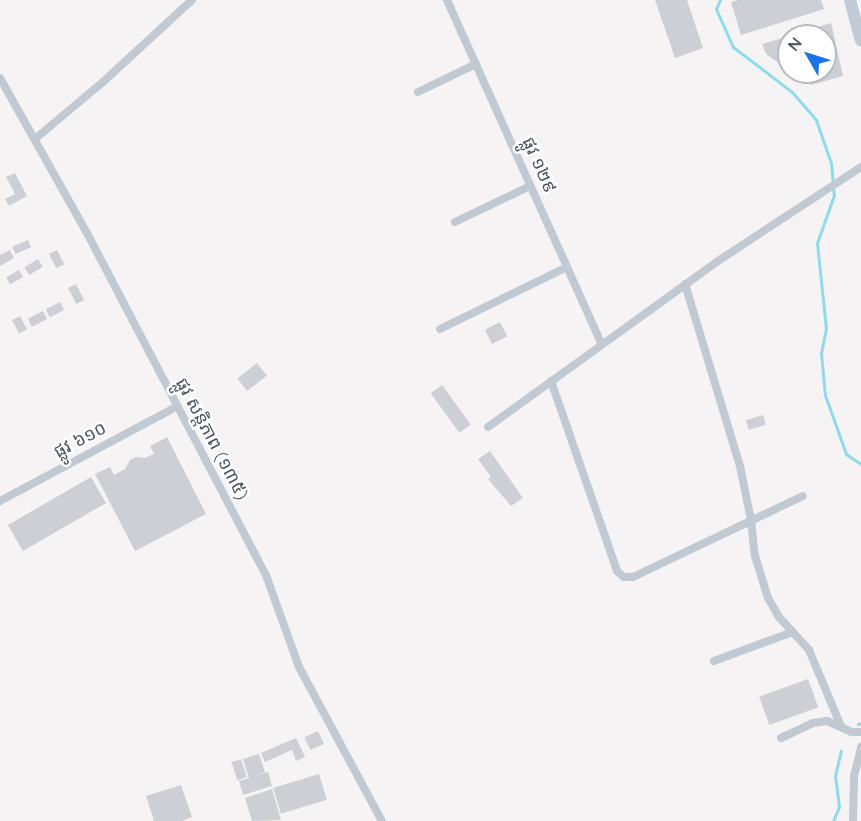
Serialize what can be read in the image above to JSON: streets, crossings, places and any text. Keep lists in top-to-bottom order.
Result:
{
  "streets": {
    "street": ["ផ្លូវ ១២៩", "ផ្លូវ សន្តិភាព (១៣៥)", "ផ្លូវ ៦១០"]
  },
  "crossings": [
    ["ផ្លូវ សន្តិភាព (១៣៥)", "ផ្លូវ ៦១០"]
  ],
  "north": "top left"
}
